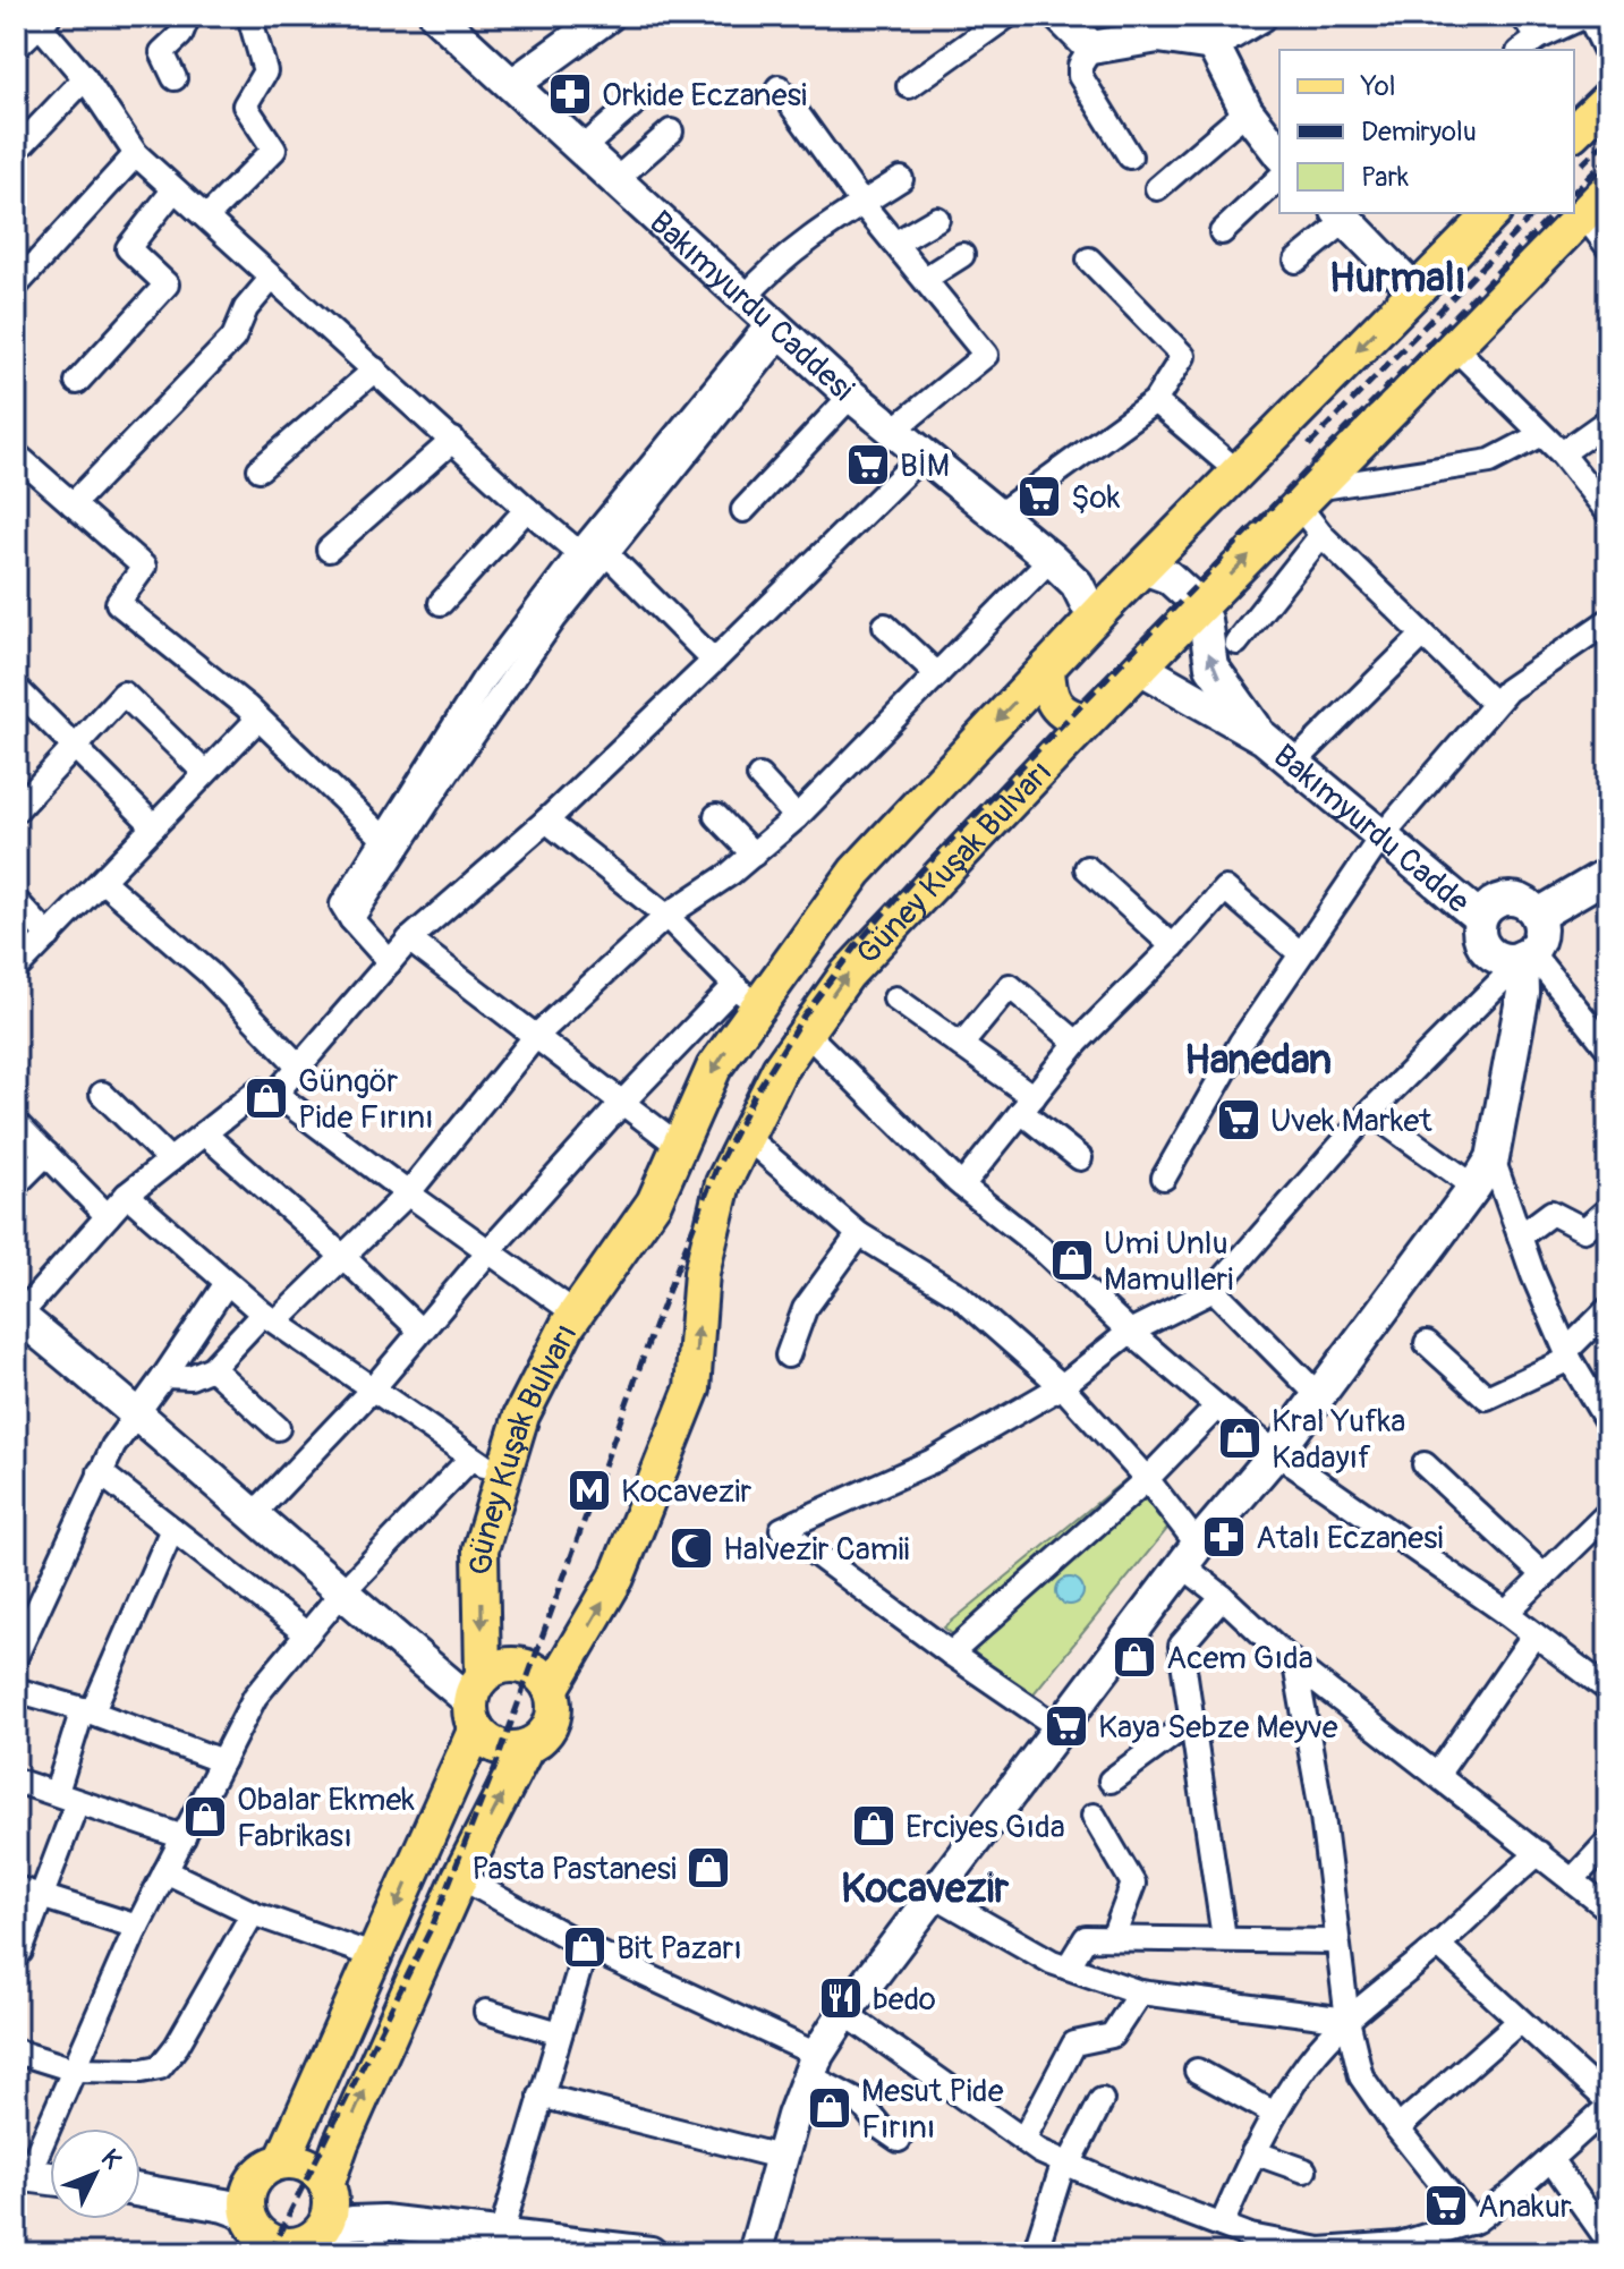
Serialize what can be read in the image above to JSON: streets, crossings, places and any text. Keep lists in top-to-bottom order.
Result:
{
  "streets": {
    "main road": ["Bakımyurdu Caddesi", "Bakımyurdu Cadde", "Güney Kuşak Bulvarı"]
  },
  "crossings": [
    ["Bakımyurdu Caddesi", "Güney Kuşak Bulvarı"]
  ],
  "districts": ["Hurmalı", "Hanedan", "Kocavezir"],
  "places": {
    "pharmacy": ["Orkide Eczanesi", "Atalı Eczanesi"],
    "supermarket": [
      "BİM",
      "Şok",
      "Uvek Market",
      "Kaya Sebze Meyve",
      "Anakur"
    ],
    "shop": [
      "Güngör Pide Fırını",
      "Umi Unlu Mamulleri",
      "Kral Yufka Kadayıf",
      "Acem Gıda",
      "Obalar Ekmek Fabrikası",
      "Erciyes Gıda",
      "Pasta Pastanesi",
      "Bit Pazarı",
      "Mesut Pide Fırını"
    ],
    "metro station": ["Kocavezir"],
    "mosque": ["Halvezir Camii"],
    "restaurant": ["bedo"]
  },
  "legend": ["Yol", "Demiryolu", "Park"],
  "north": "top right"
}
